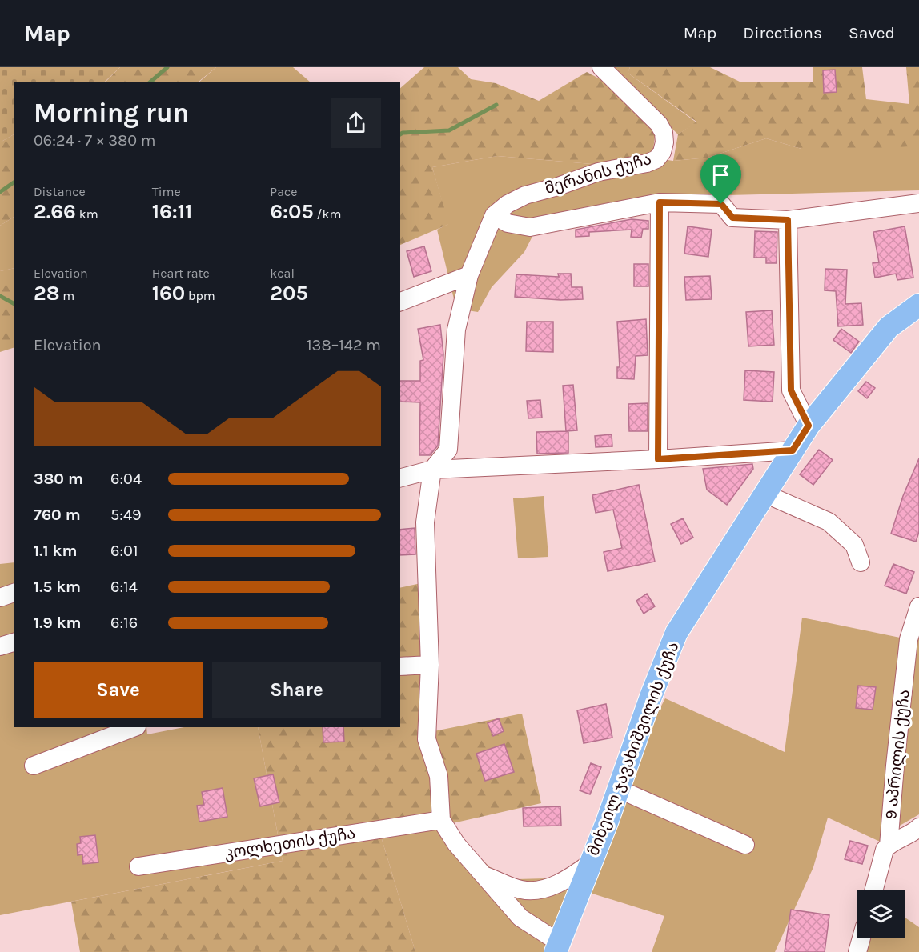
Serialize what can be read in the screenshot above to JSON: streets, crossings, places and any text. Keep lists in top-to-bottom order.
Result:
{
  "streets": {
    "main road": ["მიხეილ ჯავახიშვილის ქუჩა"],
    "street": ["მერანის ქუჩა", "9 აპრილის ქუჩა", "კოლხეთის ქუჩა"]
  },
  "page": {
    "header": "Map",
    "nav": ["Map", "Directions", "Saved"],
    "heading": ["Morning run", "06:24 · 7 × 380 m"],
    "stats": [
      ["Distance", "2.66 km"],
      ["Time", "16:11"],
      ["Pace", "6:05 /km"],
      ["Elevation", "28 m"],
      ["Heart rate", "160 bpm"],
      ["kcal", "205"]
    ],
    "chart": ["Elevation", "138–142 m"],
    "list": [
      {
        "name": "380 m",
        "note": "6:04"
      },
      {
        "name": "760 m",
        "note": "5:49"
      },
      {
        "name": "1.1 km",
        "note": "6:01"
      },
      {
        "name": "1.5 km",
        "note": "6:14"
      },
      {
        "name": "1.9 km",
        "note": "6:16"
      }
    ],
    "buttons": ["Save", "Share"]
  }
}
